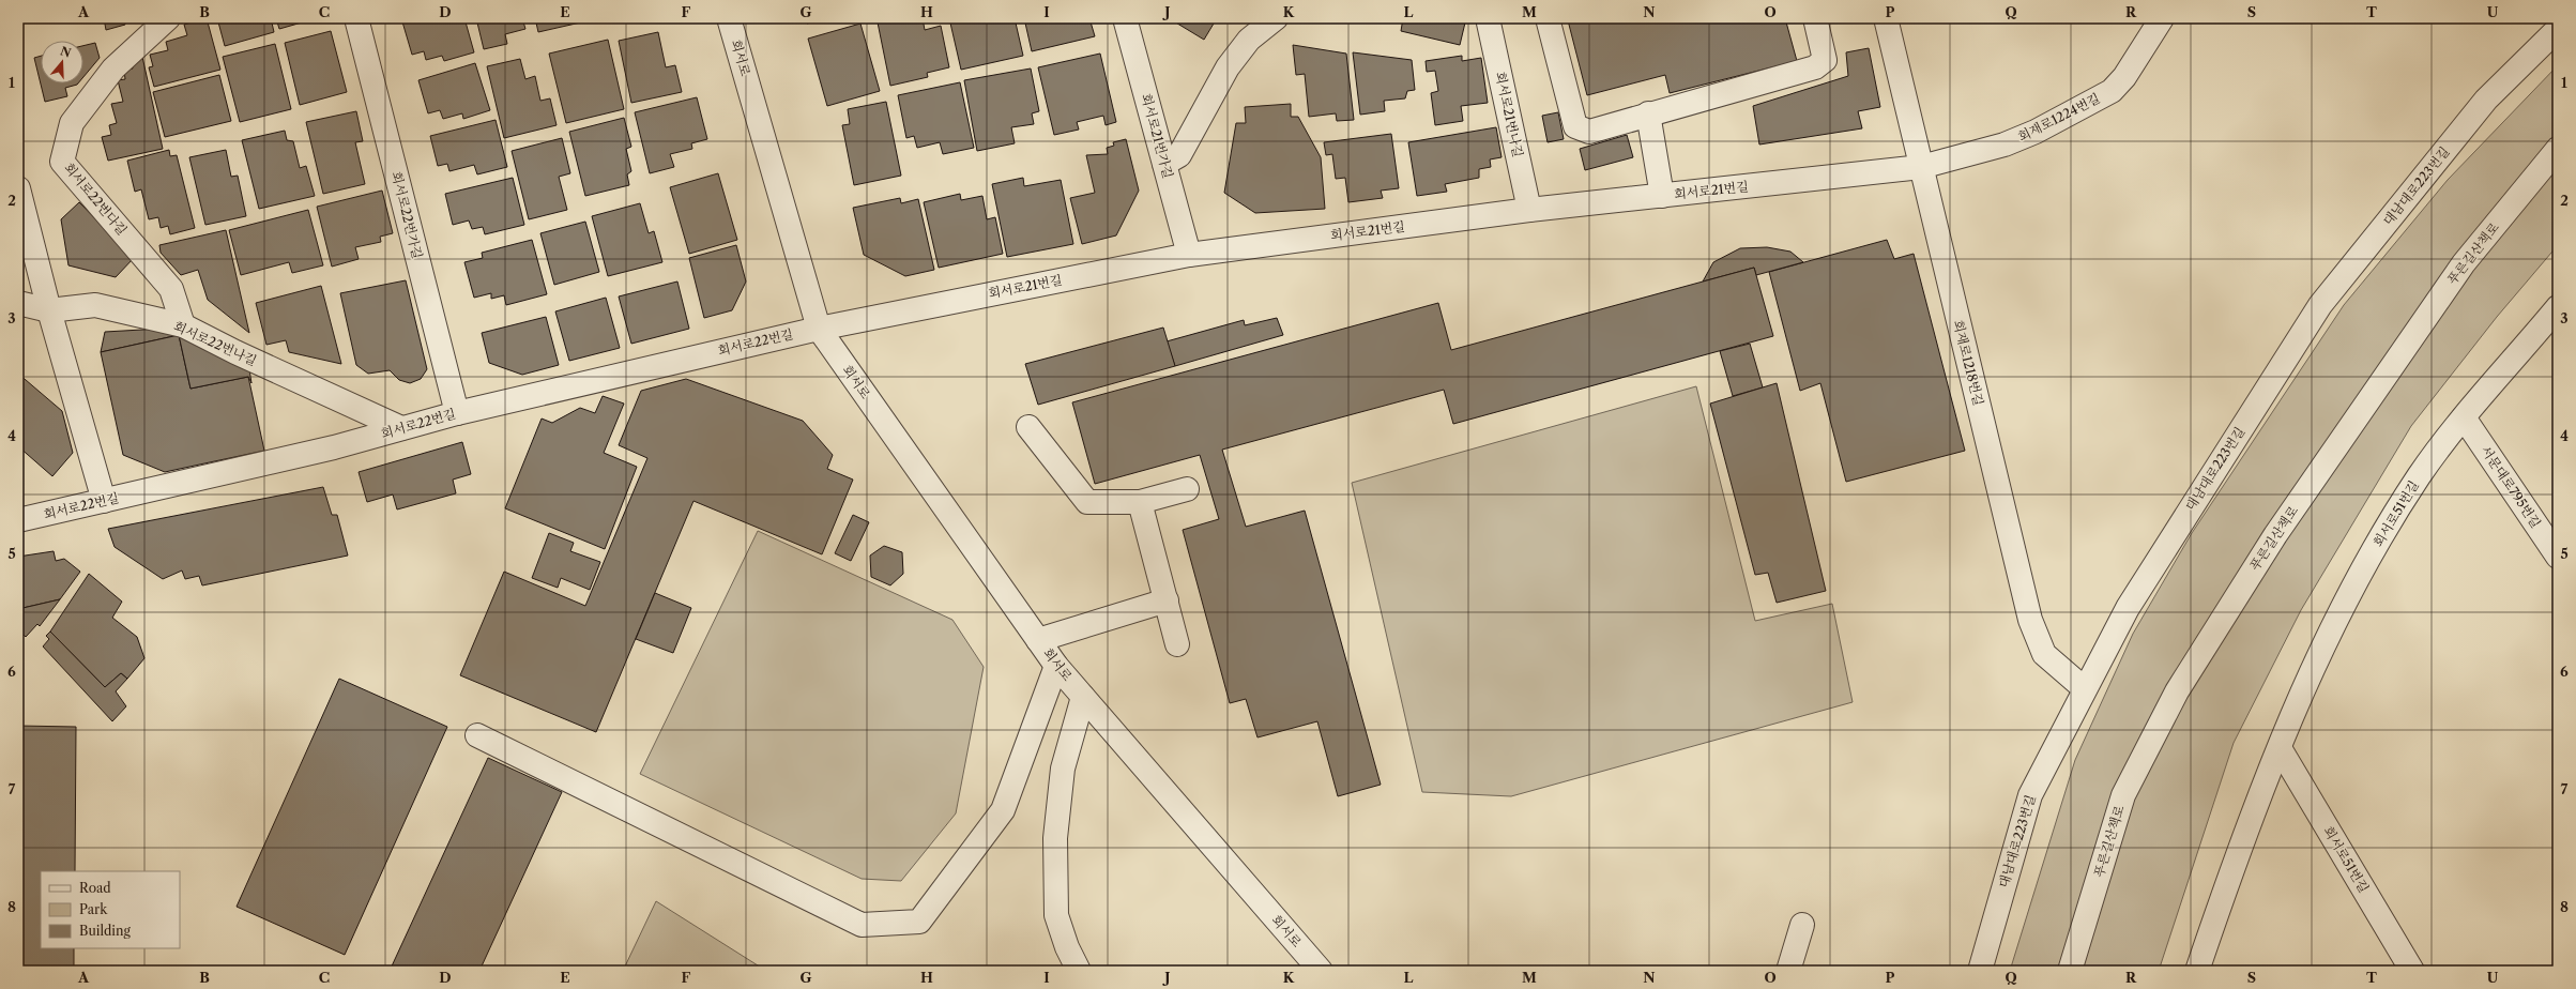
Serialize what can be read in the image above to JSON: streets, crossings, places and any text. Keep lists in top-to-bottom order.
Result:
{
  "streets": {
    "street": [
      "회서로",
      "회서로21번나길",
      "회재로1224번길",
      "회서로21번가길",
      "대남대로223번길",
      "회서로21번길",
      "회서로22번다길",
      "회서로22번가길",
      "푸른길산책로",
      "회서로22번길",
      "회서로22번나길",
      "회재로1218번길",
      "서문대로795번길",
      "회서로51번길"
    ]
  },
  "crossings": [
    ["회서로", "회서로21번길"],
    ["회서로", "회서로22번길"],
    ["회서로21번나길", "회서로21번길"],
    ["회재로1224번길", "회서로21번길"],
    ["회재로1224번길", "회재로1218번길"],
    ["회서로21번가길", "회서로21번길"],
    ["대남대로223번길", "회재로1218번길"],
    ["회서로21번길", "회서로22번길"],
    ["회서로21번길", "회재로1218번길"],
    ["회서로22번다길", "회서로22번나길"],
    ["회서로22번가길", "회서로22번길"],
    ["회서로22번길", "회서로22번나길"],
    ["서문대로795번길", "회서로51번길"]
  ],
  "legend": ["Road", "Park", "Building"],
  "north": "top",
  "grid": {
    "columns": [
      "A",
      "B",
      "C",
      "D",
      "E",
      "F",
      "G",
      "H",
      "I",
      "J",
      "K",
      "L",
      "M",
      "N",
      "O",
      "P",
      "Q",
      "R",
      "S",
      "T",
      "U"
    ],
    "rows": [
      "1",
      "2",
      "3",
      "4",
      "5",
      "6",
      "7",
      "8"
    ]
  }
}
